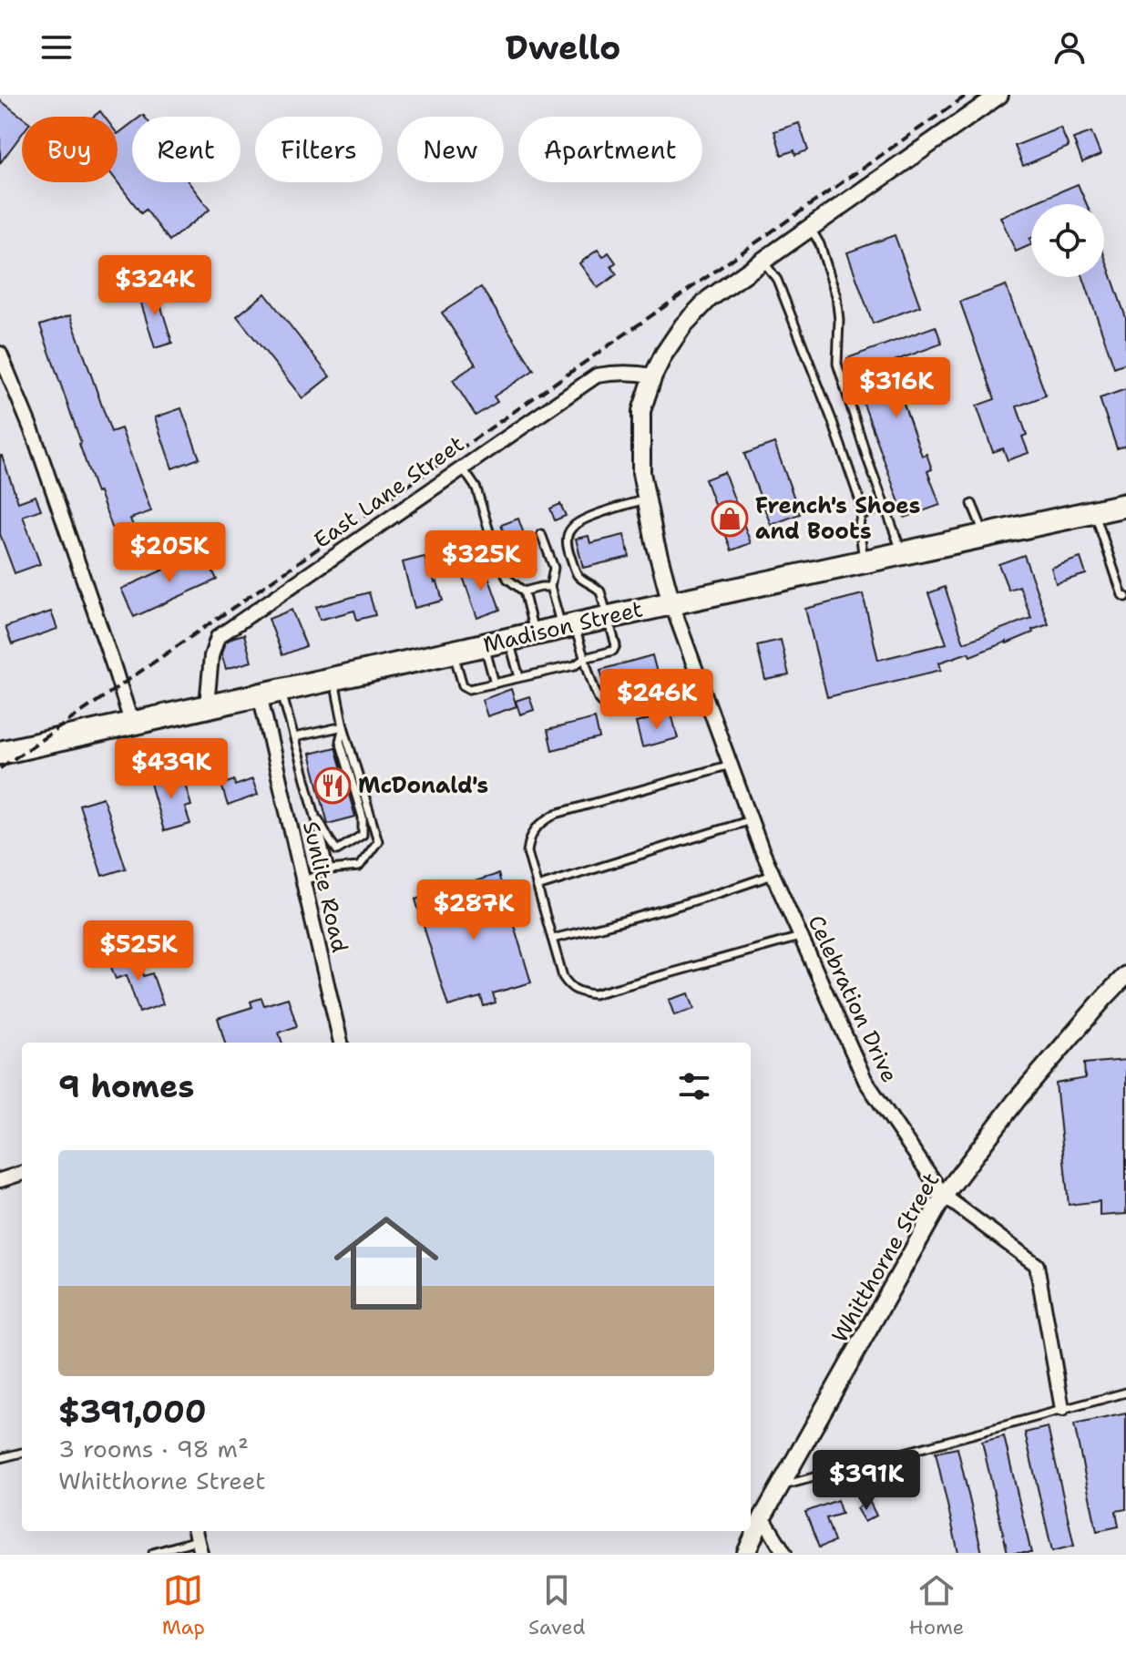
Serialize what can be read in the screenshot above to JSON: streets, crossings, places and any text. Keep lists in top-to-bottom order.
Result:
{
  "streets": {
    "main road": ["Madison Street"],
    "street": [
      "East Lane Street",
      "Sunlite Road",
      "Celebration Drive",
      "Whitthorne Street"
    ]
  },
  "crossings": [
    ["East Lane Street", "Madison Street"],
    ["Madison Street", "Sunlite Road"],
    ["Madison Street", "Celebration Drive"],
    ["Celebration Drive", "Whitthorne Street"]
  ],
  "places": {
    "shop": ["French's Shoes and Boots"],
    "restaurant": ["McDonald's"]
  },
  "page": {
    "header": "Dwello",
    "chip": [
      "Buy",
      "Rent",
      "Filters",
      "New",
      "Apartment"
    ],
    "price": [
      "$324K",
      "$316K",
      "$205K",
      "$325K",
      "$246K",
      "$439K",
      "$287K",
      "$525K",
      "$391K"
    ],
    "heading": "9 homes",
    "list": [
      {
        "name": "$391,000",
        "note": "3 rooms · 98 m² · Whitthorne Street"
      }
    ],
    "tabs": ["Map", "Saved", "Home"]
  }
}
